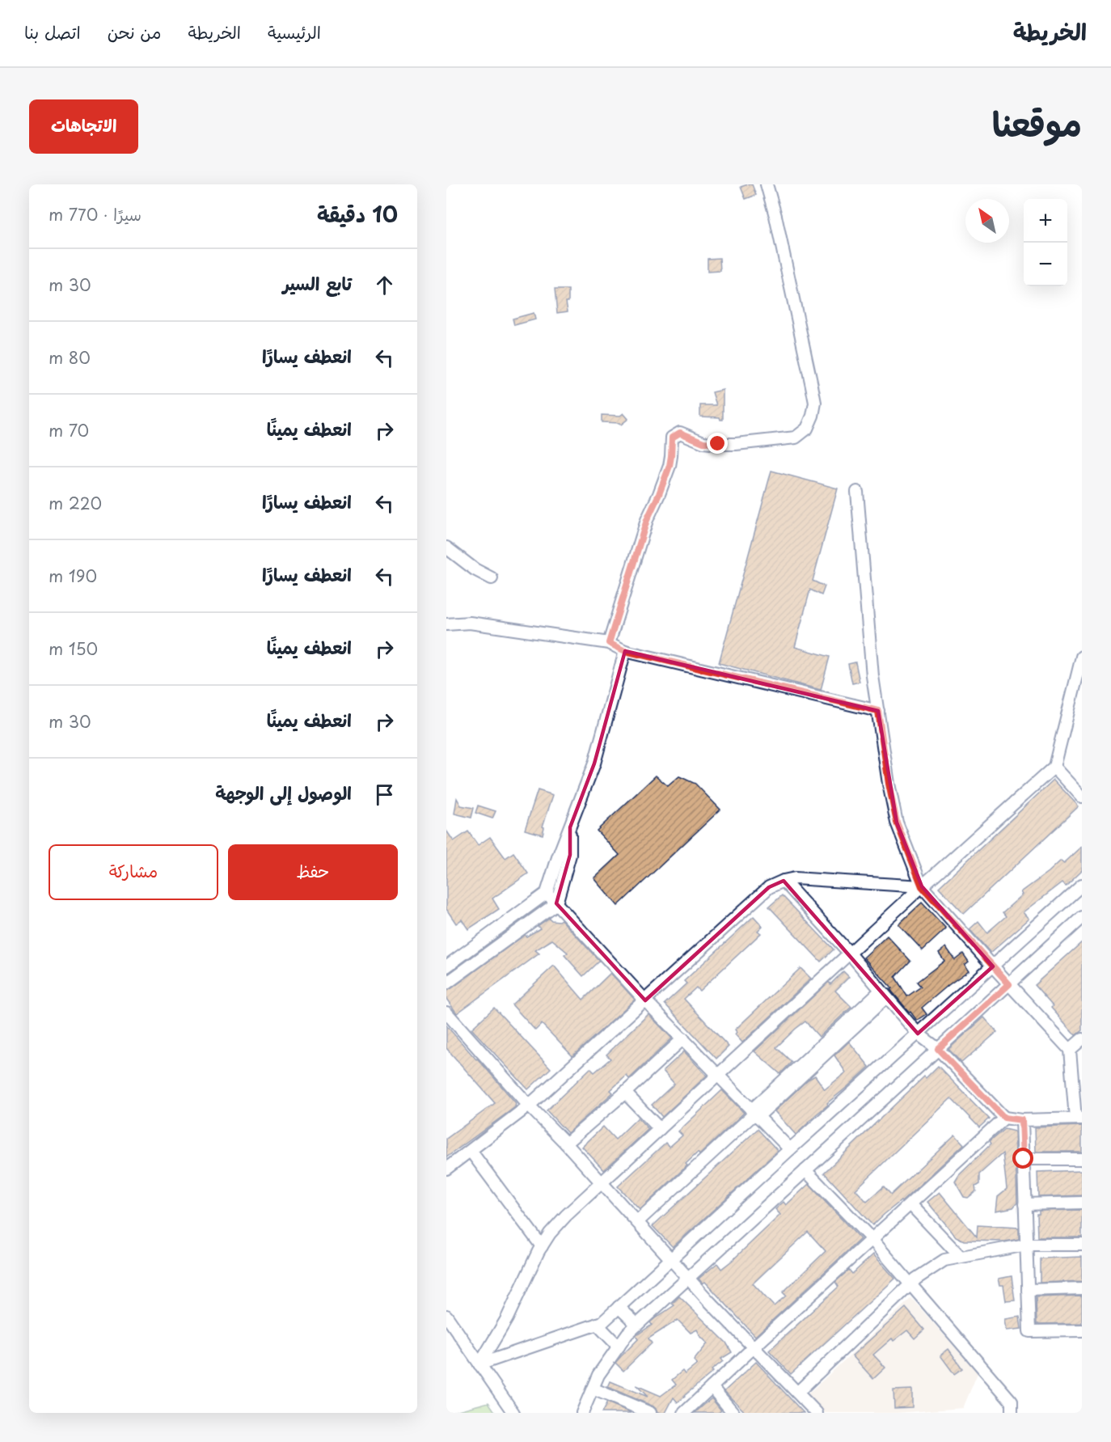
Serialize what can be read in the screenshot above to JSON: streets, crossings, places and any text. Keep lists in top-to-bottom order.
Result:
{
  "north": "top left",
  "page": {
    "header": "الخريطة",
    "nav": [
      "الرئيسية",
      "الخريطة",
      "من نحن",
      "اتصل بنا"
    ],
    "title": "موقعنا",
    "buttons": [
      "الاتجاهات",
      ["حفظ", "مشاركة"]
    ],
    "heading": ["10 دقيقة", "سيرًا · 770 m"],
    "map_buttons": ["+", "−"],
    "list": [
      ["تابع السير", "30 m"],
      ["انعطف يسارًا", "80 m"],
      ["انعطف يمينًا", "70 m"],
      ["انعطف يسارًا", "220 m"],
      ["انعطف يسارًا", "190 m"],
      ["انعطف يمينًا", "150 m"],
      ["انعطف يمينًا", "30 m"],
      "الوصول إلى الوجهة"
    ]
  }
}
